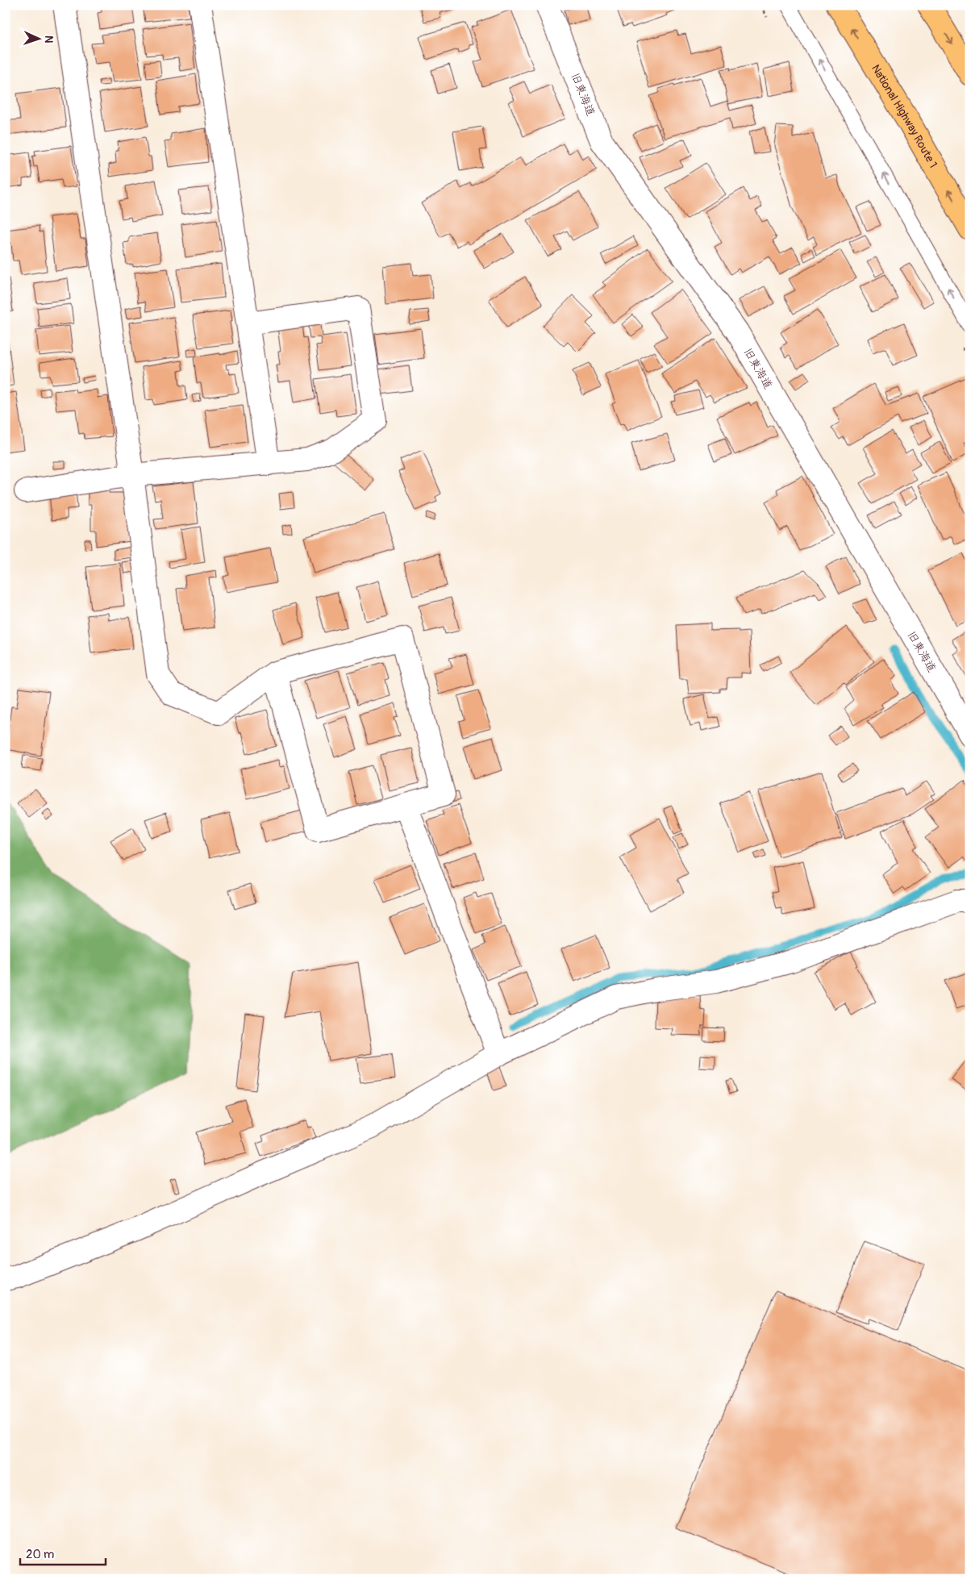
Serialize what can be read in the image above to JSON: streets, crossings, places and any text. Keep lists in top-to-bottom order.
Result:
{
  "streets": {
    "highway": ["National Highway Route 1"],
    "street": ["旧東海道"]
  },
  "scale_bar": "20 m",
  "north": "right"
}
